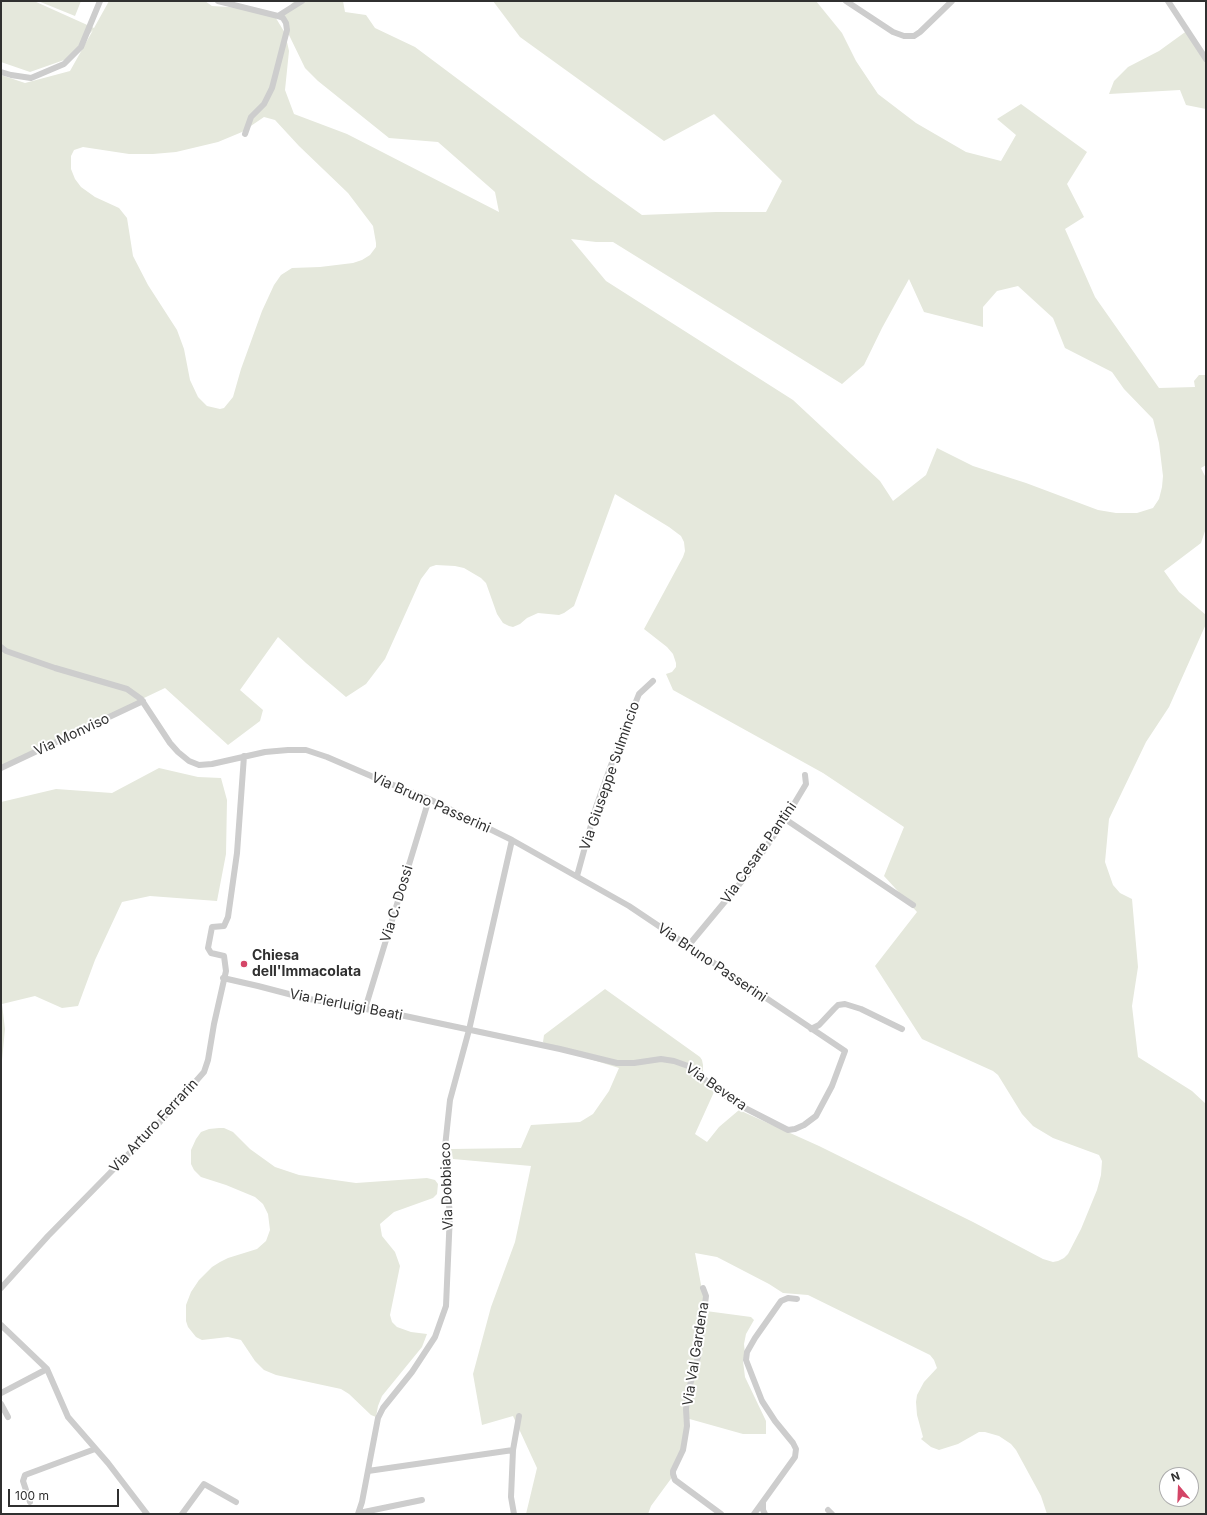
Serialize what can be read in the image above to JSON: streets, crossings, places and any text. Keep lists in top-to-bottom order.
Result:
{
  "streets": {
    "street": [
      "Via Monviso",
      "Via Giuseppe Sulmincio",
      "Via Bruno Passerini",
      "Via Cesare Pantini",
      "Via C. Dossi",
      "Via Pierluigi Beati",
      "Via Bevera",
      "Via Arturo Ferrarin",
      "Via Dobbiaco",
      "Via Val Gardena"
    ]
  },
  "crossings": [
    ["Via Monviso", "Via Bruno Passerini"],
    ["Via Giuseppe Sulmincio", "Via Bruno Passerini"],
    ["Via Bruno Passerini", "Via Cesare Pantini"],
    ["Via Bruno Passerini", "Via C. Dossi"],
    ["Via Bruno Passerini", "Via Bevera"],
    ["Via Bruno Passerini", "Via Arturo Ferrarin"],
    ["Via Bruno Passerini", "Via Dobbiaco"],
    ["Via C. Dossi", "Via Pierluigi Beati"],
    ["Via Pierluigi Beati", "Via Bevera"],
    ["Via Pierluigi Beati", "Via Arturo Ferrarin"],
    ["Via Pierluigi Beati", "Via Dobbiaco"],
    ["Via Bevera", "Via Dobbiaco"]
  ],
  "places": ["Chiesa dell'Immacolata"],
  "scale_bar": "100 m",
  "north": "top"
}
